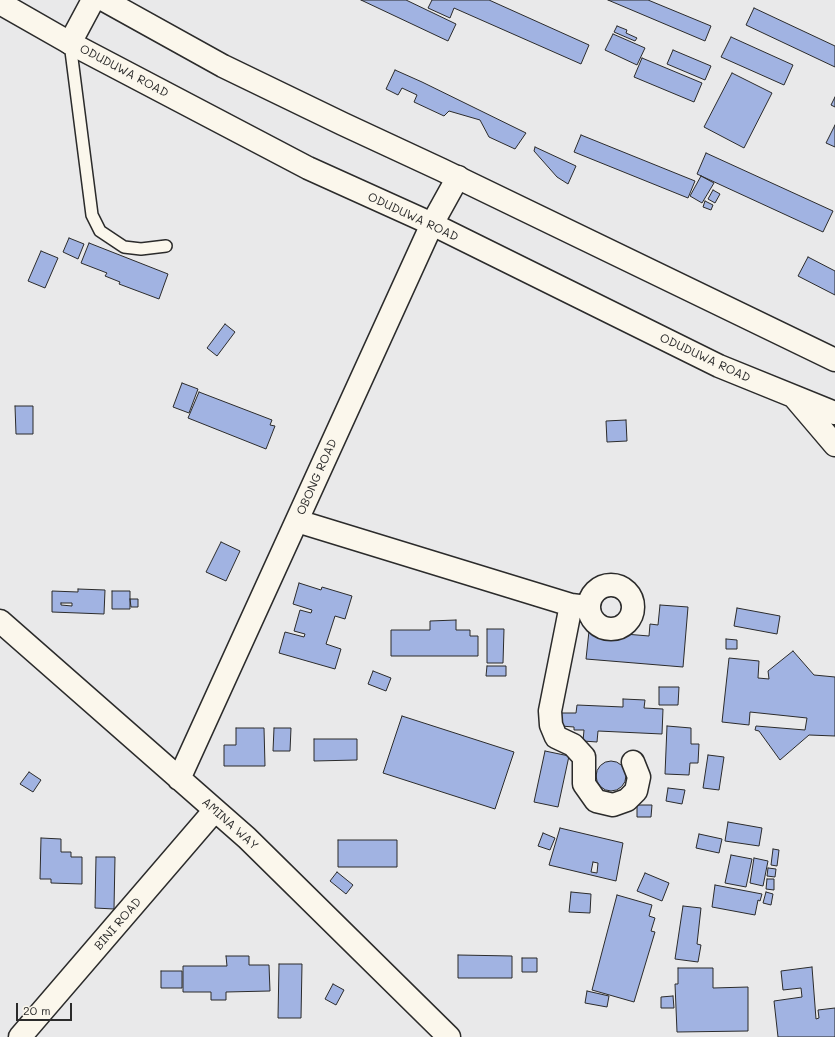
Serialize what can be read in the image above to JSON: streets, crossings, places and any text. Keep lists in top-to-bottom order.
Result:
{
  "streets": {
    "street": [
      "ODUDUWA ROAD",
      "OBONG ROAD",
      "AMINA WAY",
      "BINI ROAD"
    ]
  },
  "crossings": [
    ["ODUDUWA ROAD", "OBONG ROAD"],
    ["OBONG ROAD", "AMINA WAY"],
    ["AMINA WAY", "BINI ROAD"]
  ],
  "scale_bar": "20 m"
}
